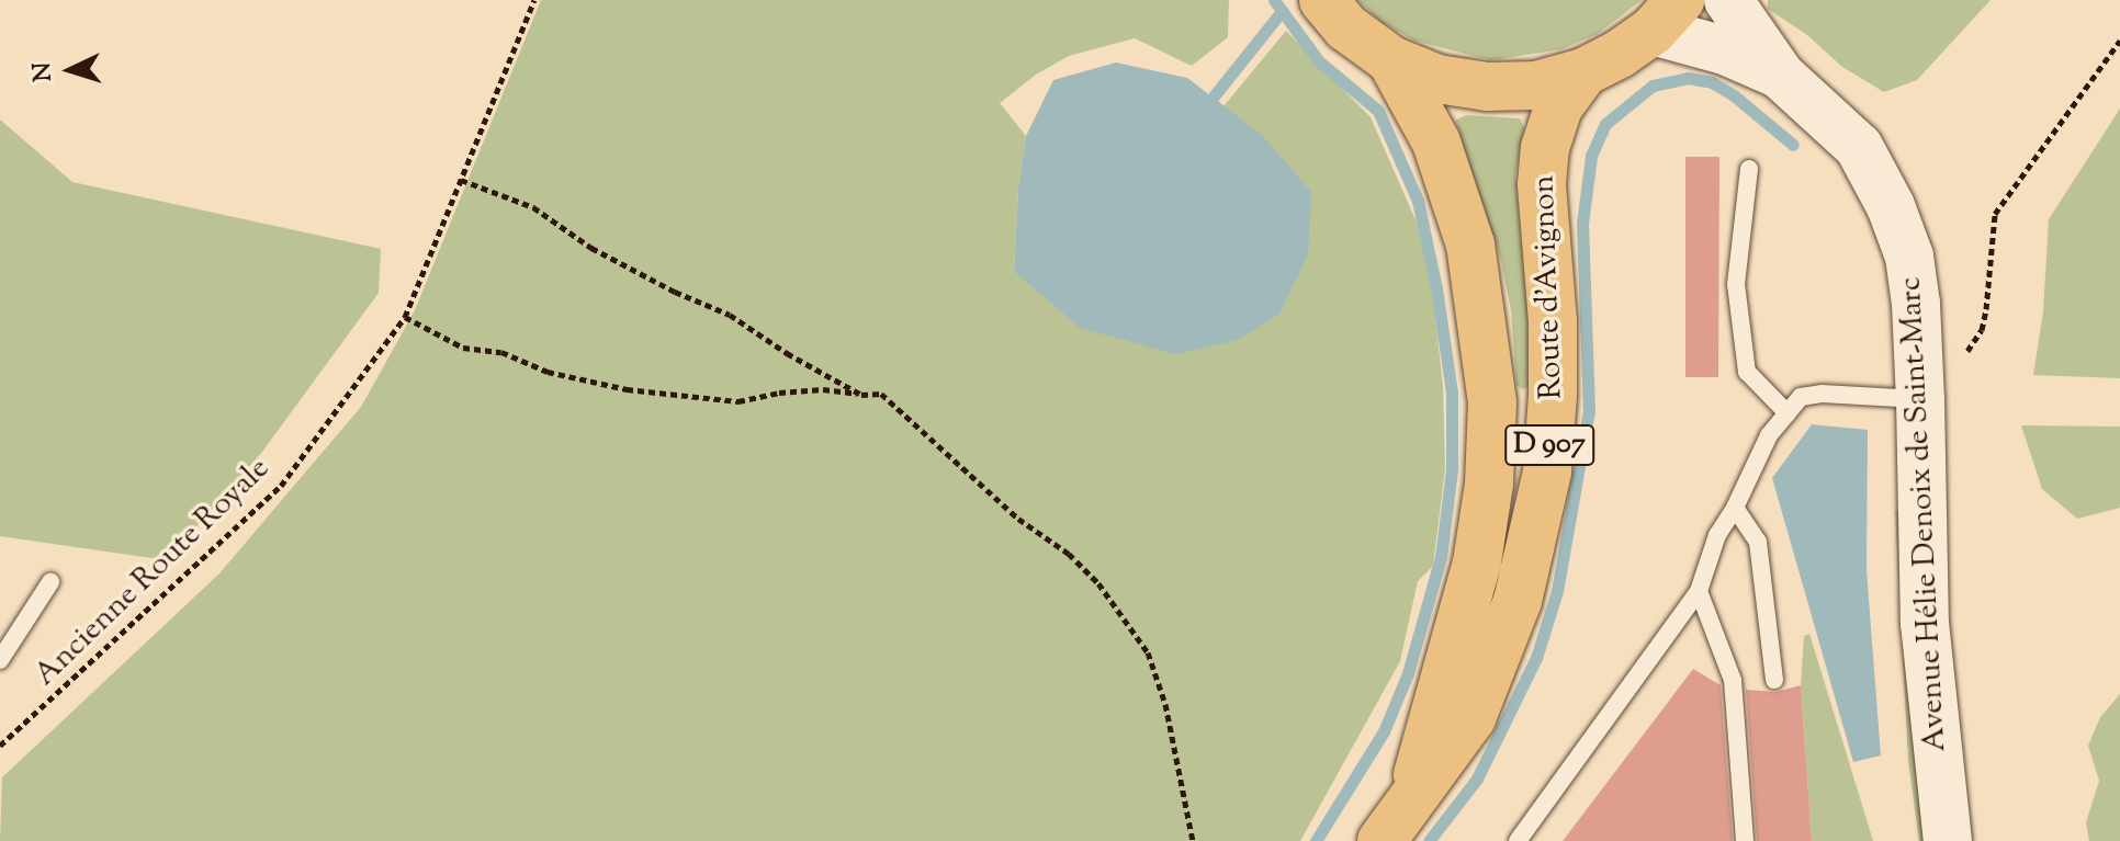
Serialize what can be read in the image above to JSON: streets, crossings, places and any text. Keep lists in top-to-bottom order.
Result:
{
  "streets": {
    "main road": ["Route d'Avignon", "D 907"],
    "street": ["Avenue Hélie Denoix de Saint-Marc"],
    "path": ["Ancienne Route Royale"]
  },
  "crossings": [
    ["Route d'Avignon", "D 907"],
    ["D 907", "Avenue Hélie Denoix de Saint-Marc"]
  ],
  "north": "left"
}
